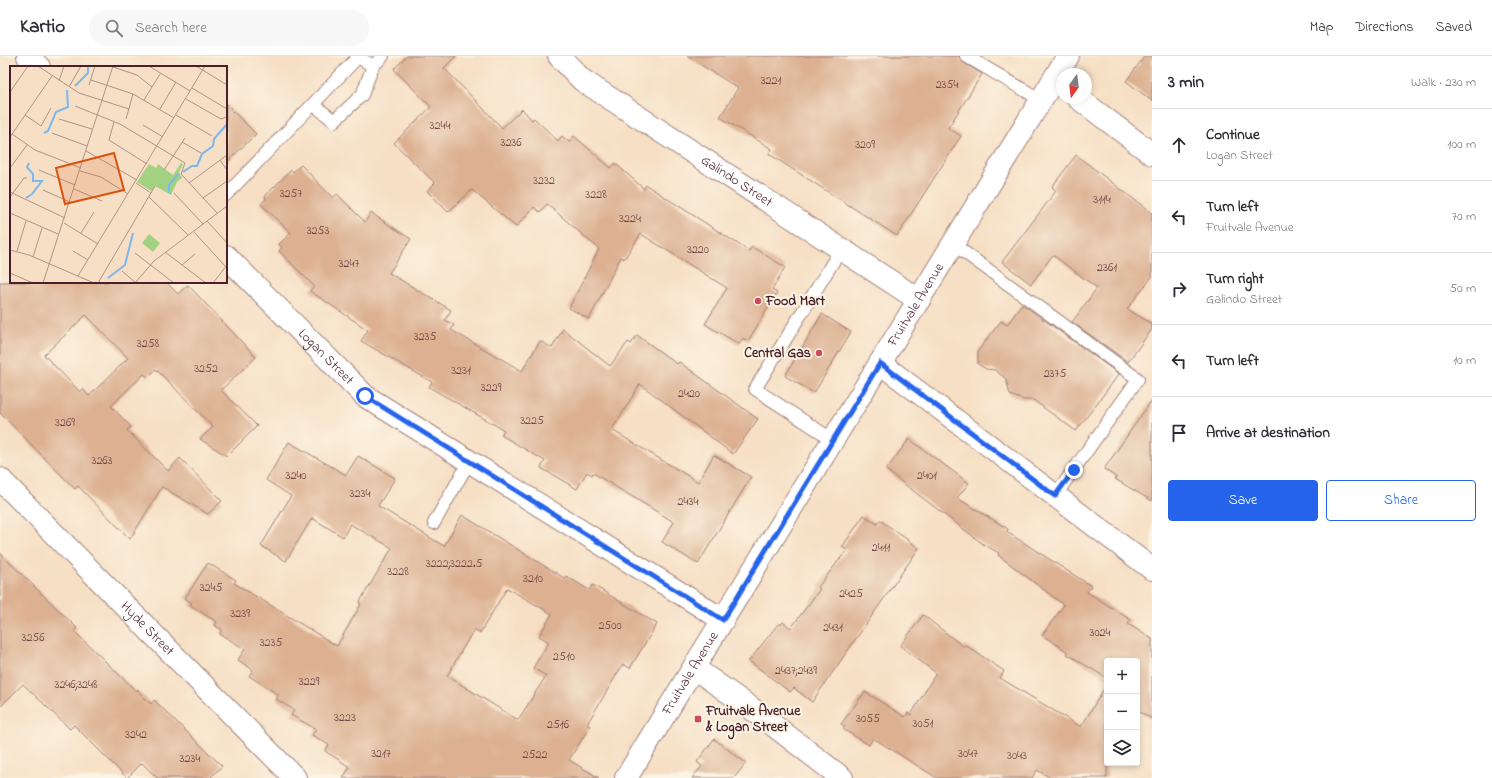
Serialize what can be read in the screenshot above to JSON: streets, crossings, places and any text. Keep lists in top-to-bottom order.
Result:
{
  "streets": {
    "street": [
      "Galindo Street",
      "Fruitvale Avenue",
      "Logan Street",
      "Hyde Street"
    ]
  },
  "crossings": [
    ["Galindo Street", "Fruitvale Avenue"],
    ["Fruitvale Avenue", "Logan Street"]
  ],
  "places": {
    "other": ["Food Mart", "Central Gas"],
    "transit": ["Fruitvale Avenue & Logan Street"]
  },
  "house_numbers": [
    "3221",
    "2354",
    "3244",
    "3236",
    "3209",
    "3232",
    "3257",
    "3228",
    "3114",
    "3224",
    "3253",
    "3220",
    "3247",
    "2361",
    "3235",
    "3258",
    "3252",
    "3231",
    "2375",
    "3229",
    "2420",
    "3225",
    "3269",
    "3263",
    "3240",
    "2401",
    "3234",
    "2434",
    "2411",
    "3222;3222.5",
    "3228",
    "3210",
    "3245",
    "2425",
    "3239",
    "2500",
    "2431",
    "3024",
    "3256",
    "3235",
    "2510",
    "2437;2439",
    "3229",
    "3246;3248",
    "3223",
    "3055",
    "3051",
    "2516",
    "3242",
    "3217",
    "3047",
    "2522",
    "3043",
    "3234"
  ],
  "north": "bottom",
  "page": {
    "header": "Kartio",
    "search": "Search here",
    "nav": ["Map", "Directions", "Saved"],
    "heading": ["3 min", "Walk · 230 m"],
    "list": [
      ["Continue", "Logan Street", "100 m"],
      ["Turn left", "Fruitvale Avenue", "70 m"],
      ["Turn right", "Galindo Street", "50 m"],
      ["Turn left", "10 m"],
      "Arrive at destination"
    ],
    "buttons": ["Save", "Share"],
    "map_buttons": ["+", "−"]
  }
}
